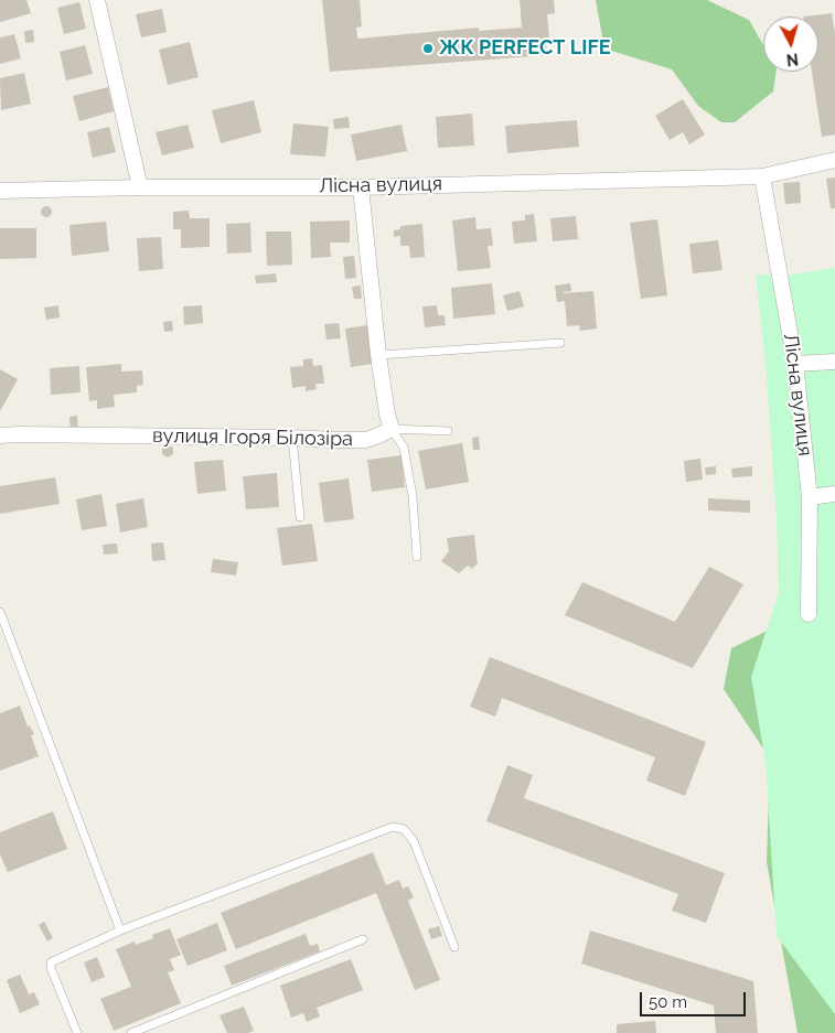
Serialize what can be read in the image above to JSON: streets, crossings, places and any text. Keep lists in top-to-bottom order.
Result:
{
  "streets": {
    "street": ["Лісна вулиця", "вулиця Ігоря Білозіра"]
  },
  "places": ["ЖК PERFECT LIFE"],
  "scale_bar": "50 m",
  "north": "bottom"
}
